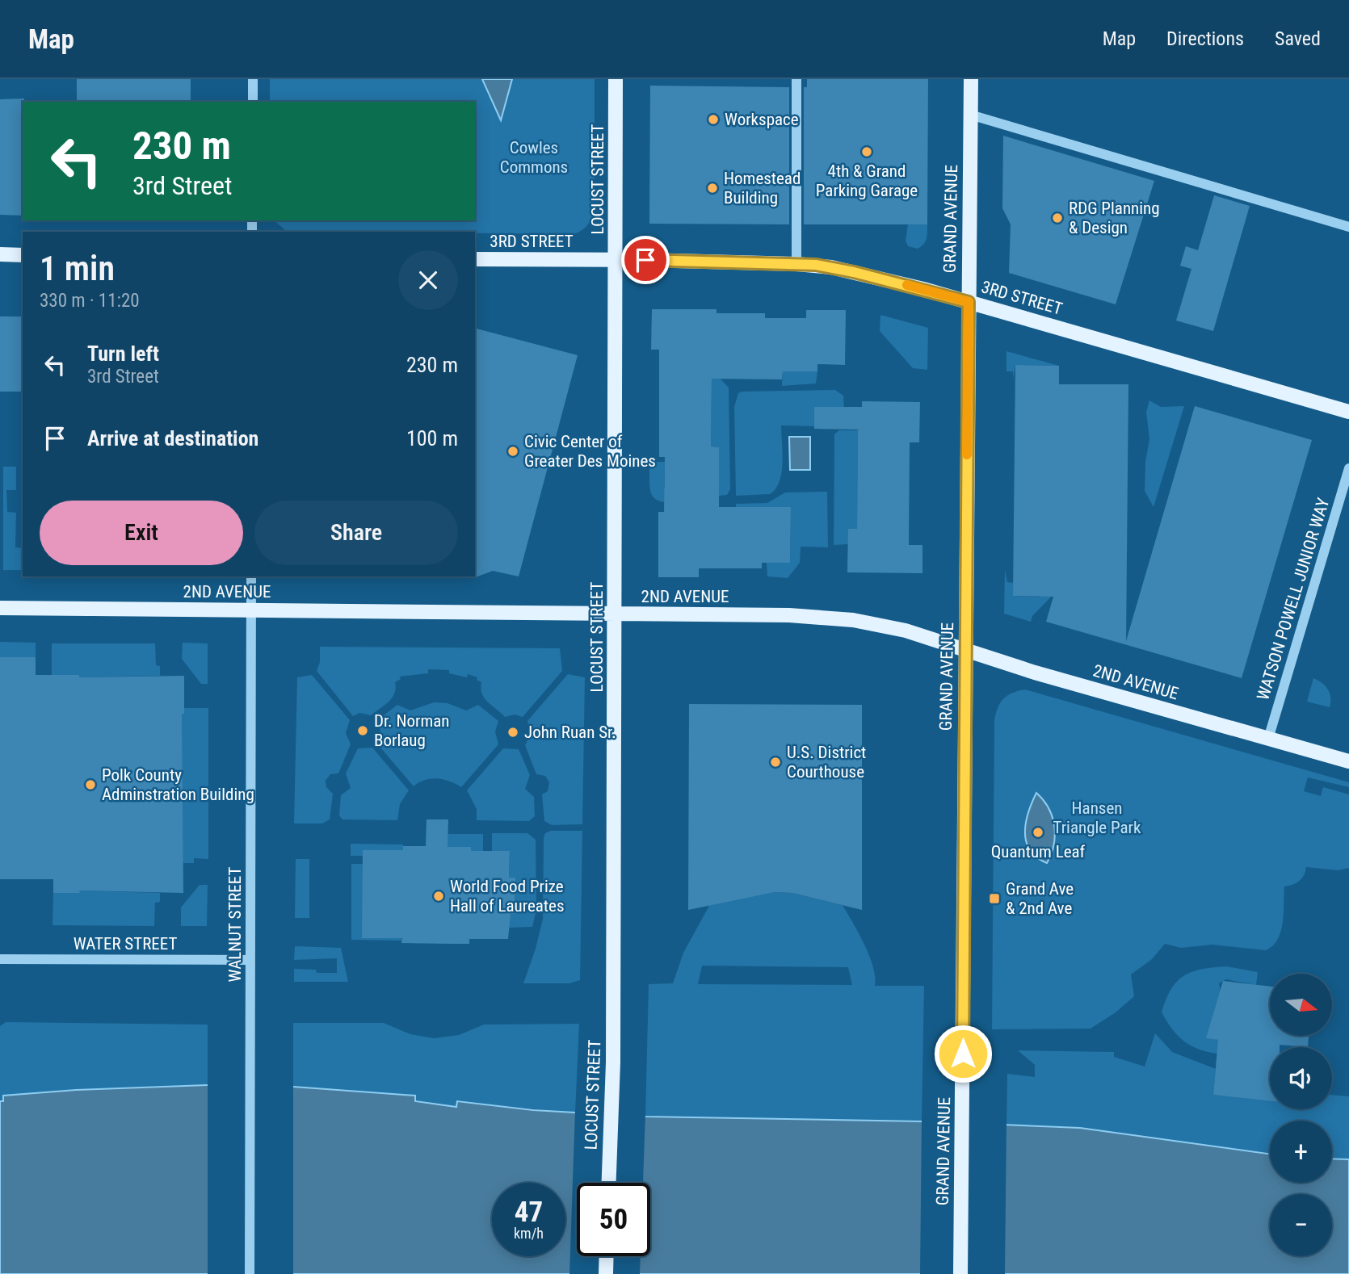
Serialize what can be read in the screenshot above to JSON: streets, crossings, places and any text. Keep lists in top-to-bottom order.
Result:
{
  "streets": {
    "main road": [
      "LOCUST STREET",
      "GRAND AVENUE",
      "3RD STREET",
      "2ND AVENUE"
    ],
    "street": ["WATSON POWELL JUNIOR WAY", "WALNUT STREET", "WATER STREET"]
  },
  "crossings": [
    ["LOCUST STREET", "3RD STREET"],
    ["LOCUST STREET", "2ND AVENUE"],
    ["GRAND AVENUE", "3RD STREET"],
    ["GRAND AVENUE", "2ND AVENUE"],
    ["2ND AVENUE", "WATSON POWELL JUNIOR WAY"],
    ["2ND AVENUE", "WALNUT STREET"],
    ["WALNUT STREET", "WATER STREET"]
  ],
  "parks": ["Cowles Commons", "Hansen Triangle Park"],
  "places": {
    "other": [
      "Workspace",
      "4th & Grand Parking Garage",
      "Homestead Building",
      "RDG Planning & Design",
      "Civic Center of Greater Des Moines",
      "Dr. Norman Borlaug",
      "John Ruan Sr.",
      "U.S. District Courthouse",
      "Polk County Adminstration Building",
      "Quantum Leaf",
      "World Food Prize Hall of Laureates"
    ],
    "transit": ["Grand Ave & 2nd Ave"]
  },
  "north": "right",
  "page": {
    "header": "Map",
    "nav": ["Map", "Directions", "Saved"],
    "turn": ["230 m", "3rd Street"],
    "heading": ["1 min", "330 m · 11:20"],
    "list": [
      {
        "name": "Turn left",
        "note": "3rd Street",
        "value": "230 m"
      },
      {
        "name": "Arrive at destination",
        "value": "100 m"
      }
    ],
    "buttons": ["Exit", "Share"],
    "map_buttons": ["+", "−"],
    "speed": "47 km/h",
    "limit": "50"
  }
}
